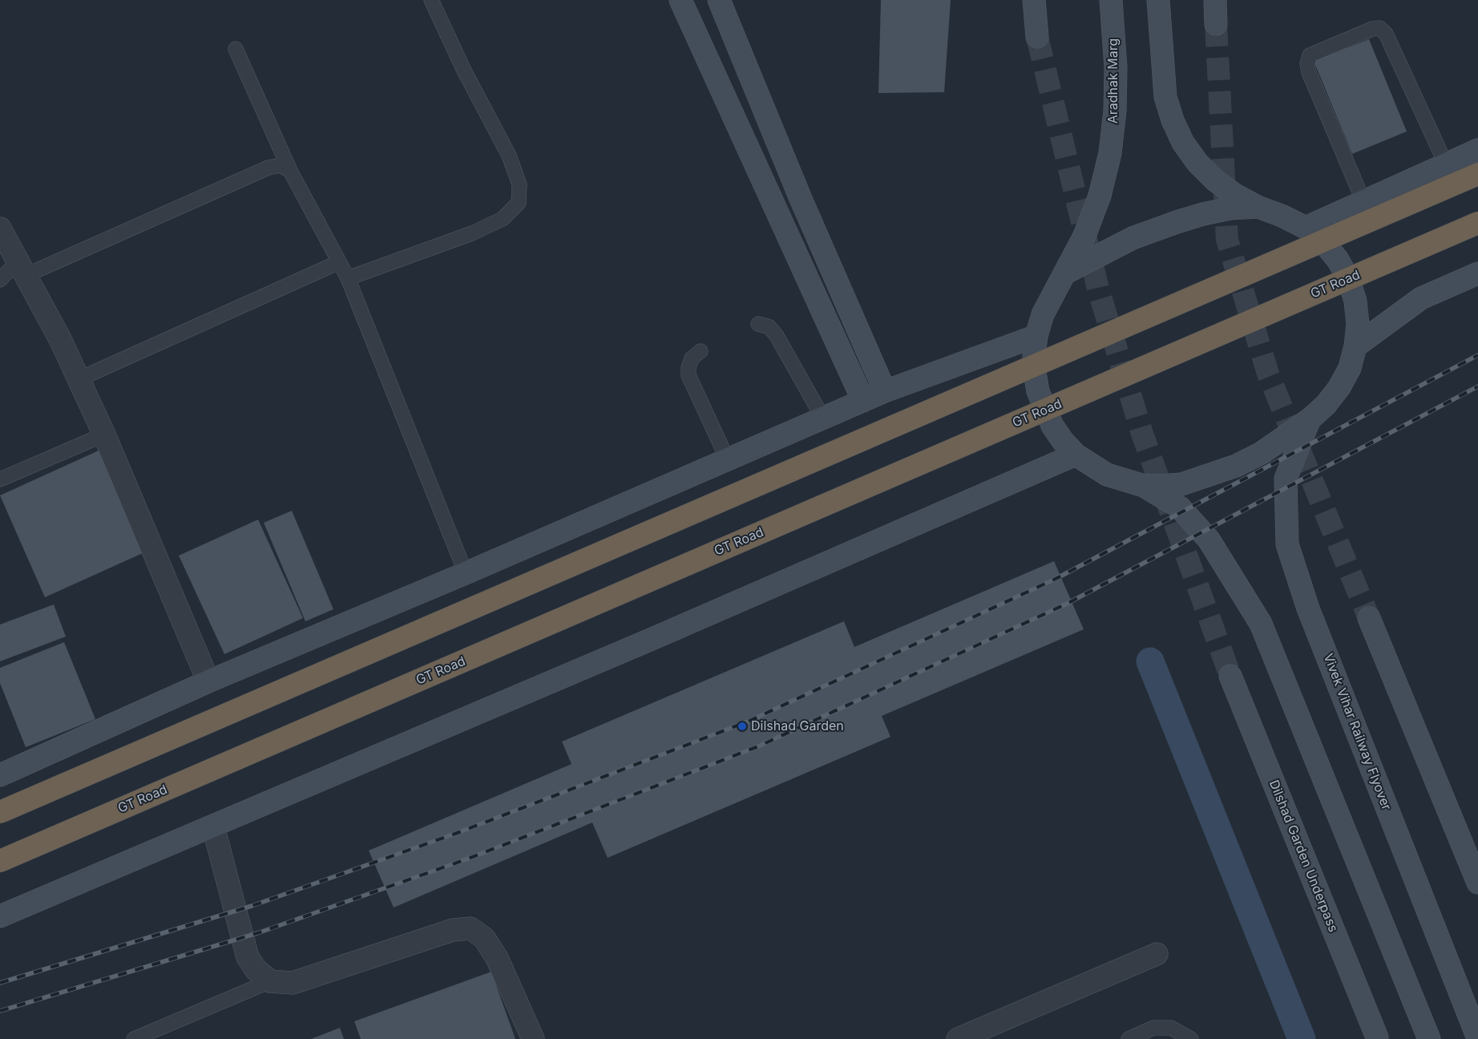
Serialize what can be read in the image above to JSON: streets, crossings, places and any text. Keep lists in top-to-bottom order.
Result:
{
  "streets": {
    "highway": ["GT Road"],
    "main road": ["Aradhak Marg", "Vivek Vihar Railway Flyover", "Dilshad Garden Underpass"]
  },
  "places": ["Dilshad Garden"]
}
